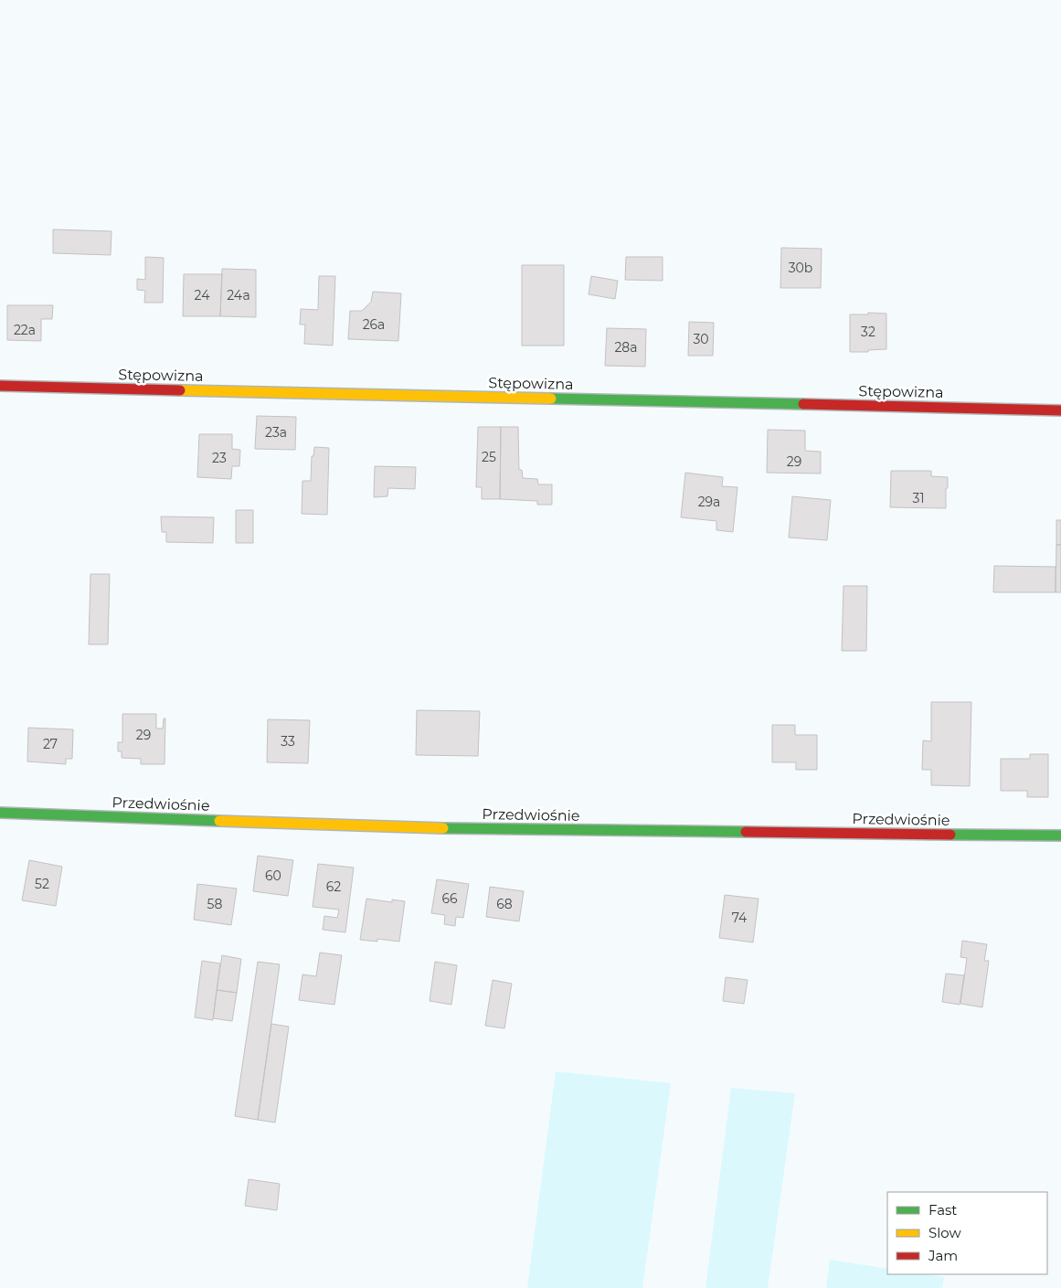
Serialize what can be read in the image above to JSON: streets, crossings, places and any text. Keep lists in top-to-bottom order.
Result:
{
  "streets": {
    "street": ["Stępowizna", "Przedwiośnie"]
  },
  "house_numbers": [
    "30b",
    "24",
    "24a",
    "26a",
    "22a",
    "32",
    "30",
    "28a",
    "23a",
    "25",
    "23",
    "29",
    "31",
    "29a",
    "29",
    "33",
    "27",
    "60",
    "52",
    "62",
    "66",
    "58",
    "68",
    "74"
  ],
  "legend": ["Fast", "Slow", "Jam"]
}
